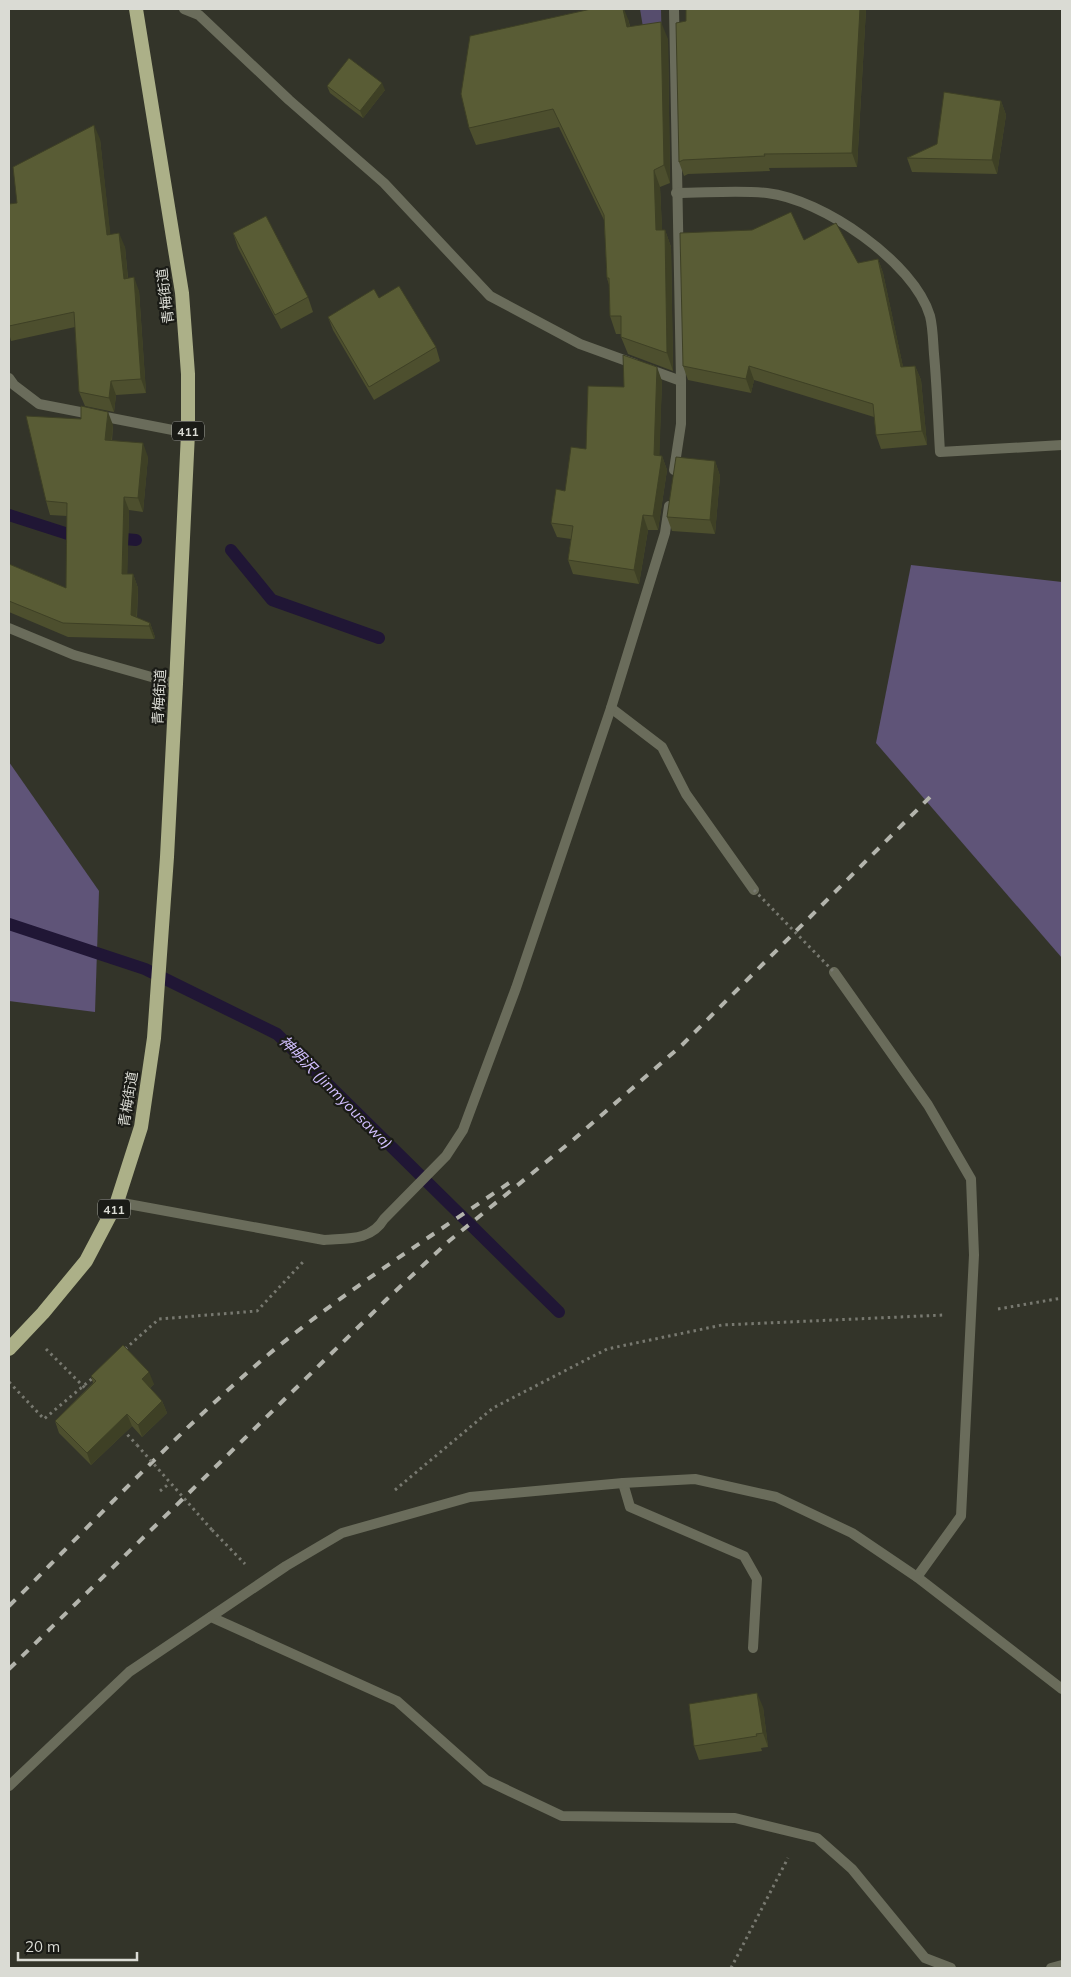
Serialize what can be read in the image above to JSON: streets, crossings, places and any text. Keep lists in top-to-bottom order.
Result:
{
  "streets": {
    "highway": ["青梅街道", "411"]
  },
  "water": ["神明沢 (Jinmyousawa)"],
  "scale_bar": "20 m"
}
